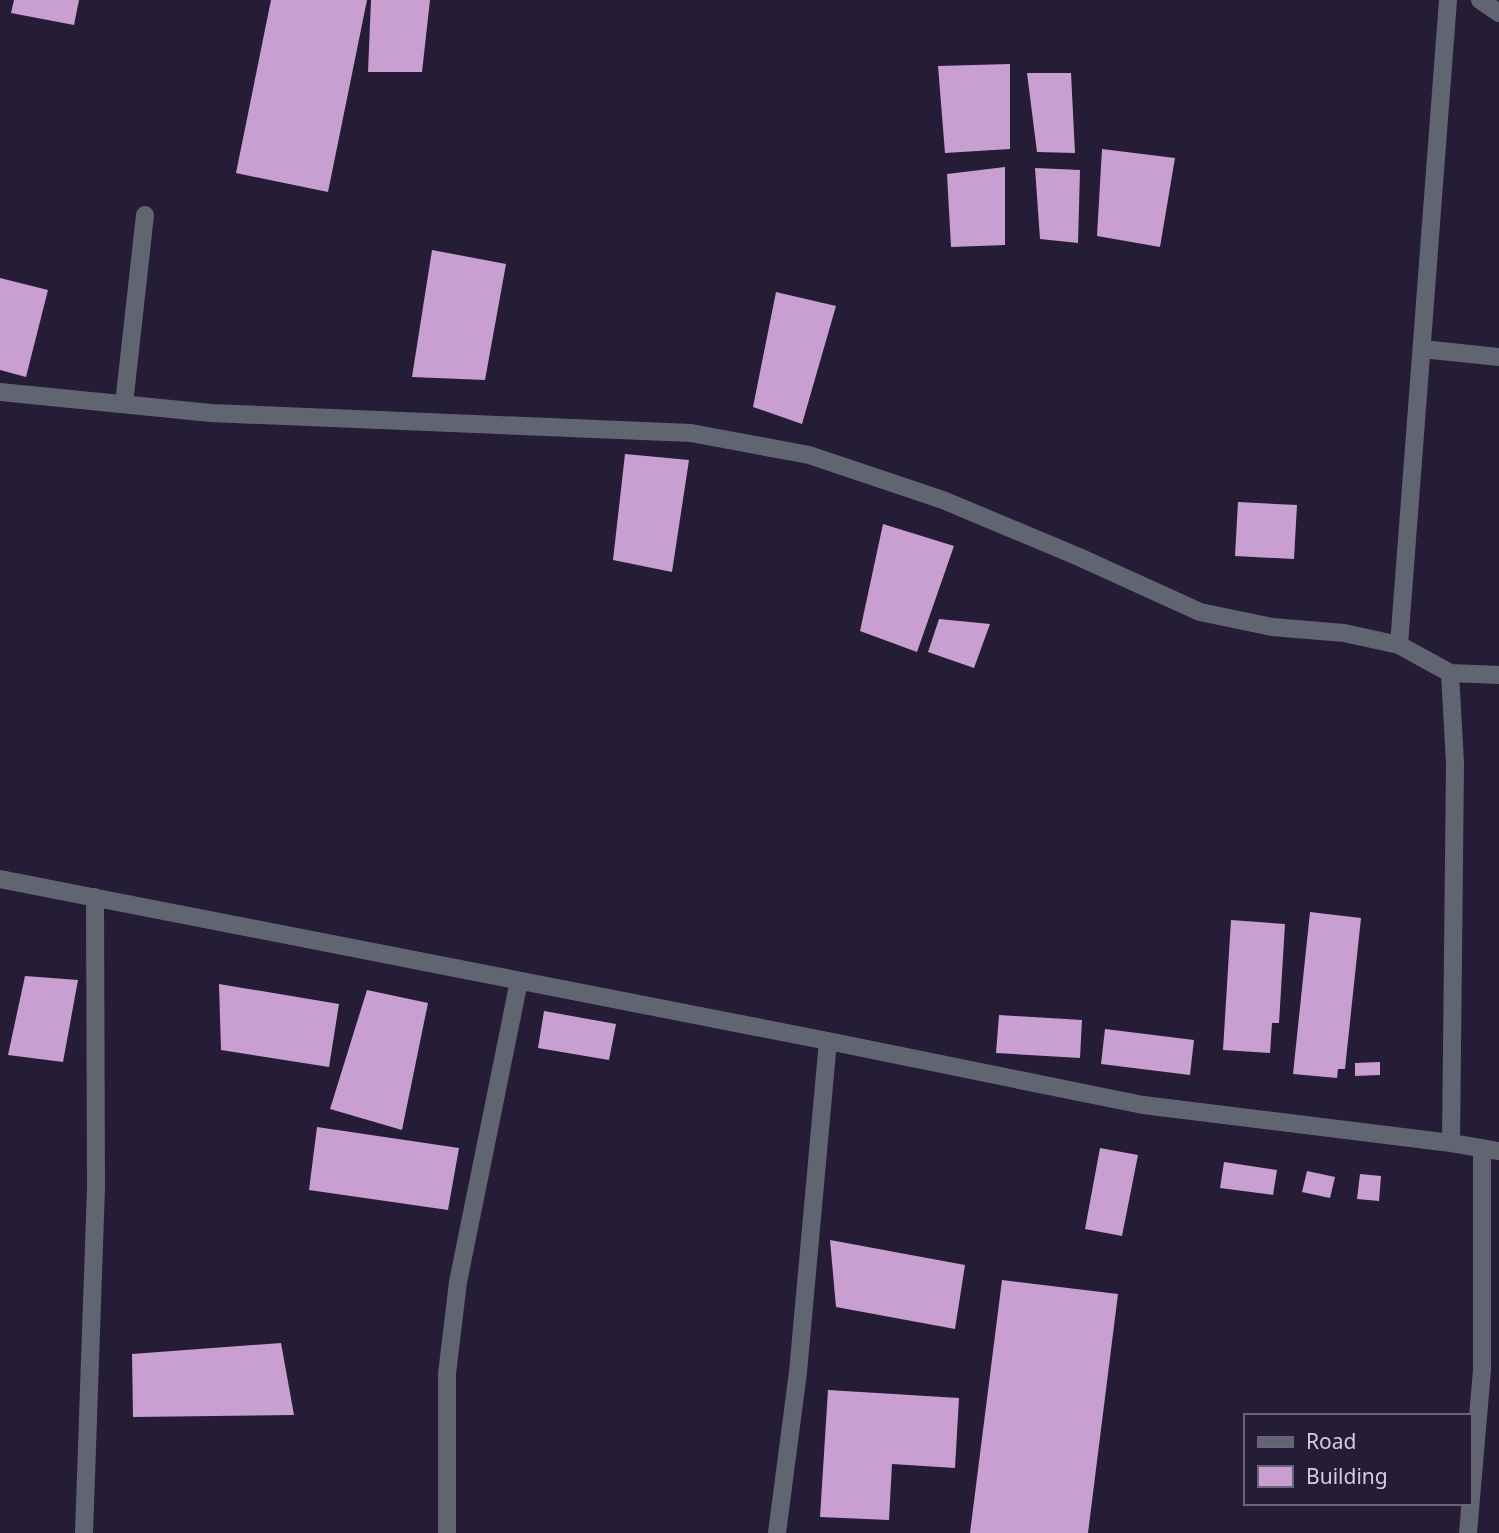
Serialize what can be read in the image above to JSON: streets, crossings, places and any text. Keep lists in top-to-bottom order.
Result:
{
  "legend": ["Road", "Building"]
}
